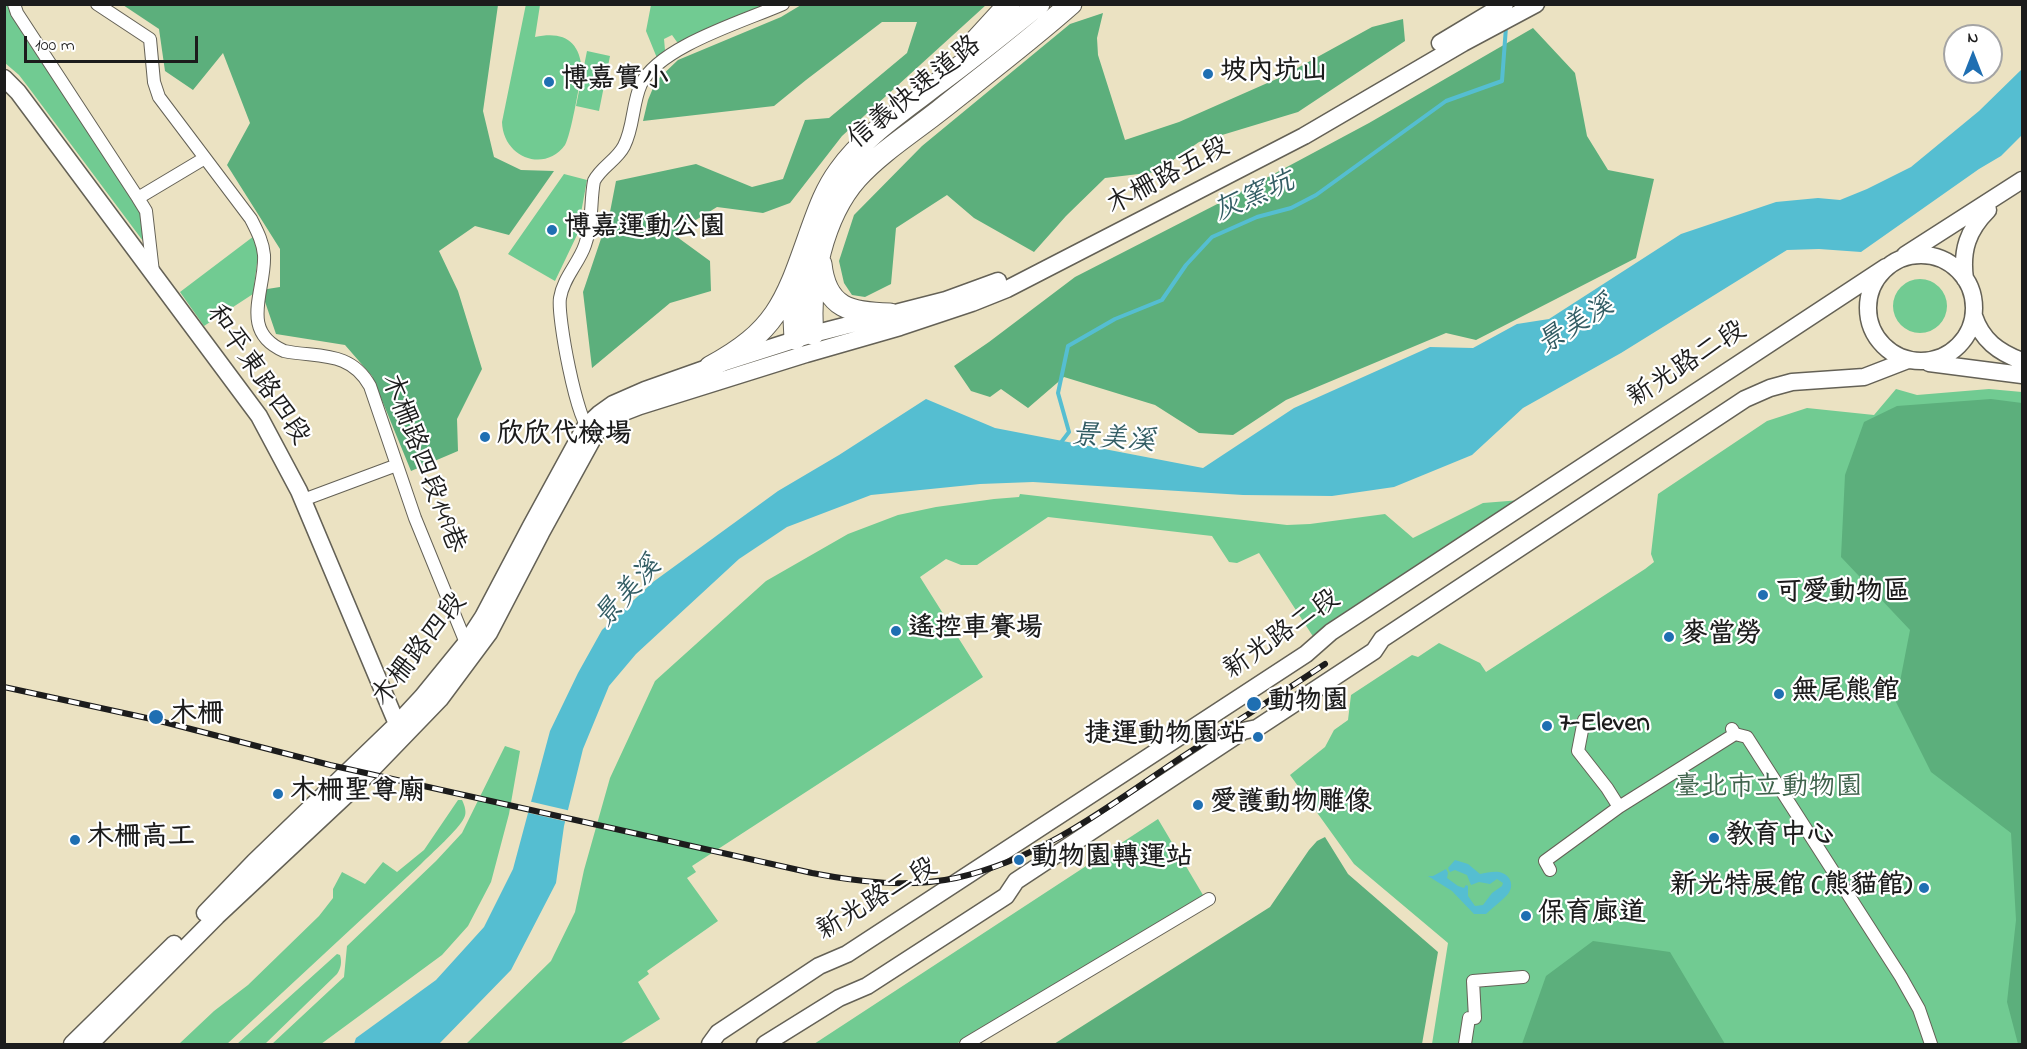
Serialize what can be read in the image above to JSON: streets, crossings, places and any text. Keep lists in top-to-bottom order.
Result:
{
  "streets": {
    "highway": ["信義快速道路"],
    "main road": [
      "木柵路五段",
      "新光路二段",
      "和平東路四段",
      "木柵路四段"
    ],
    "street": ["木柵路四段149巷"]
  },
  "crossings": [
    ["木柵路五段", "木柵路四段"],
    ["和平東路四段", "木柵路四段"],
    ["木柵路四段149巷", "木柵路四段"]
  ],
  "water": ["灰窯坑", "景美溪"],
  "parks": ["臺北市立動物園"],
  "places": [
    "坡內坑山",
    "博嘉實小",
    "博嘉運動公園",
    "欣欣代檢場",
    "可愛動物區",
    "遙控車賽場",
    "麥當勞",
    "無尾熊館",
    "動物園",
    "木柵",
    "7-Eleven",
    "捷運動物園站",
    "木柵聖尊廟",
    "愛護動物雕像",
    "教育中心",
    "木柵高工",
    "動物園轉運站",
    "新光特展館 (熊貓館)",
    "保育廊道"
  ],
  "scale_bar": "100 m",
  "north": "top"
}
